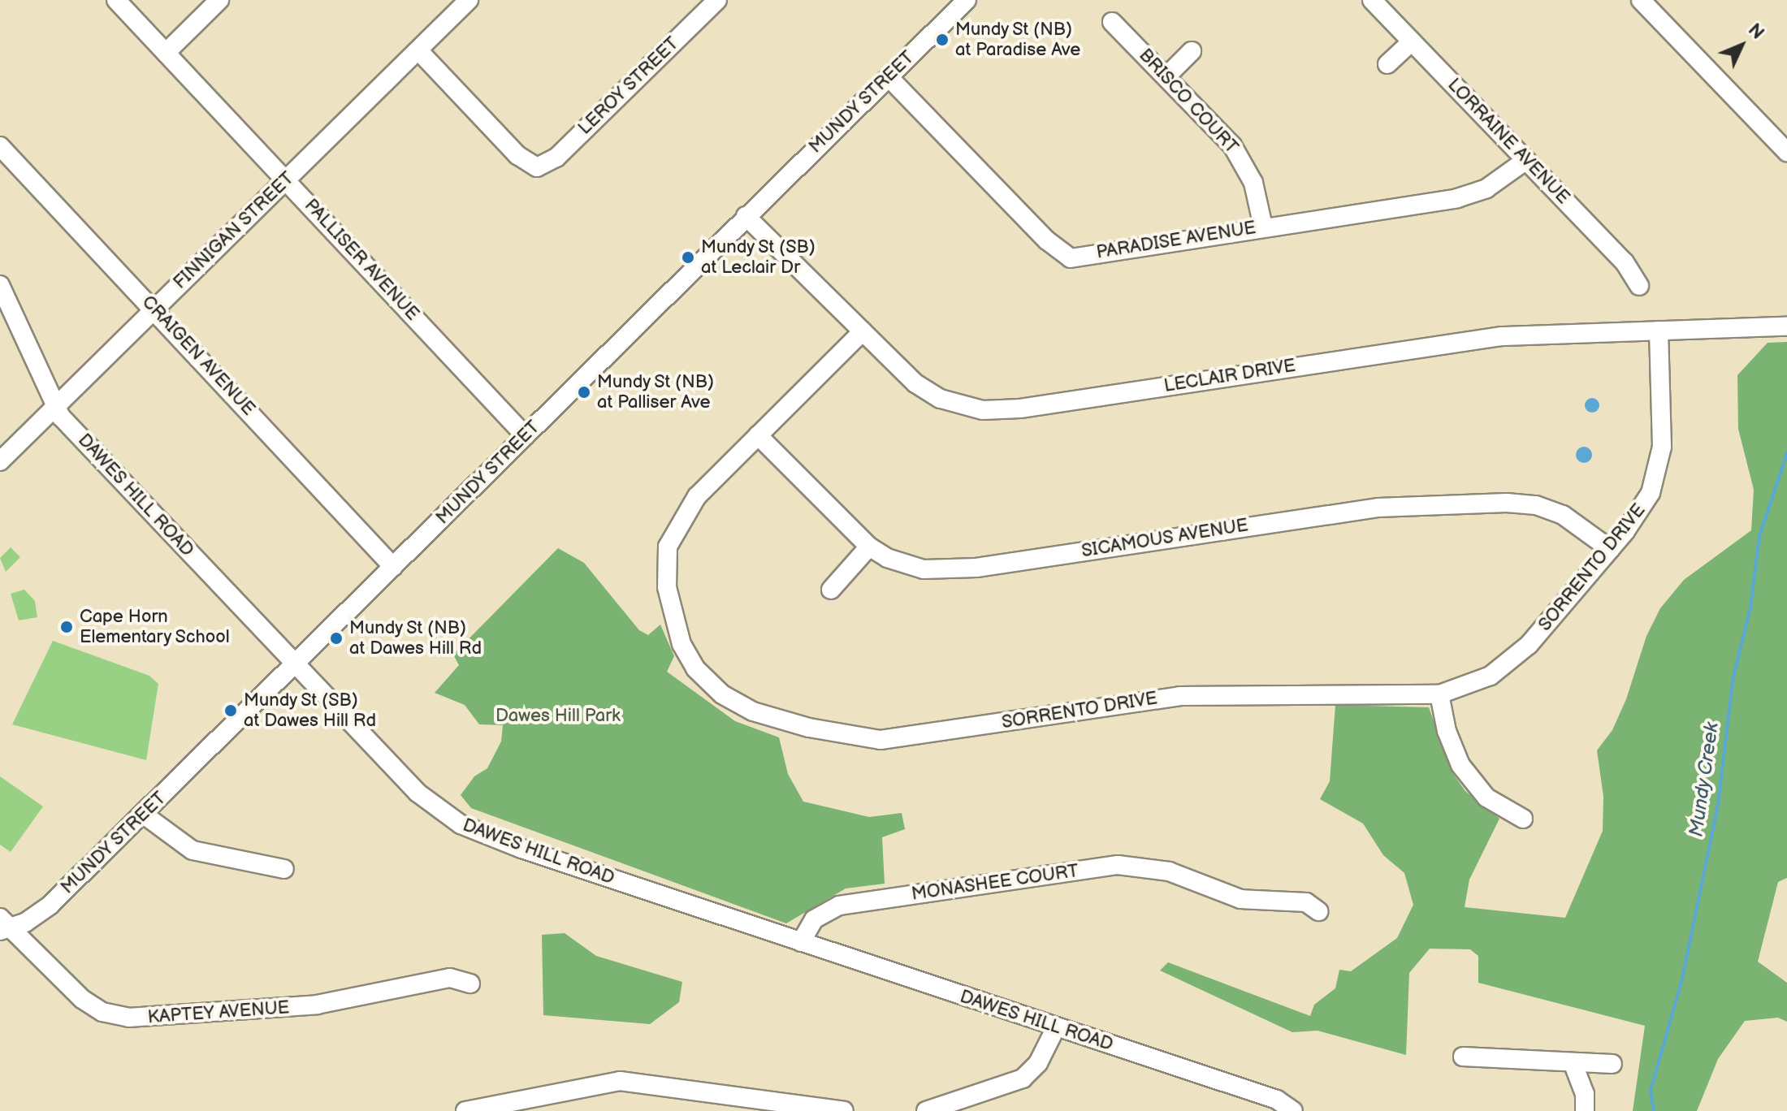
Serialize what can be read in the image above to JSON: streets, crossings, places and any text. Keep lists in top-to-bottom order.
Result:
{
  "streets": {
    "street": [
      "LEROY STREET",
      "BRISCO COURT",
      "MUNDY STREET",
      "LORRAINE AVENUE",
      "FINNIGAN STREET",
      "PARADISE AVENUE",
      "PALLISER AVENUE",
      "CRAIGEN AVENUE",
      "LECLAIR DRIVE",
      "DAWES HILL ROAD",
      "SICAMOUS AVENUE",
      "SORRENTO DRIVE",
      "MONASHEE COURT",
      "KAPTEY AVENUE"
    ]
  },
  "crossings": [
    ["LEROY STREET", "FINNIGAN STREET"],
    ["BRISCO COURT", "PARADISE AVENUE"],
    ["MUNDY STREET", "PARADISE AVENUE"],
    ["MUNDY STREET", "PALLISER AVENUE"],
    ["MUNDY STREET", "CRAIGEN AVENUE"],
    ["MUNDY STREET", "LECLAIR DRIVE"],
    ["MUNDY STREET", "DAWES HILL ROAD"],
    ["MUNDY STREET", "KAPTEY AVENUE"],
    ["LORRAINE AVENUE", "PARADISE AVENUE"],
    ["FINNIGAN STREET", "PALLISER AVENUE"],
    ["FINNIGAN STREET", "CRAIGEN AVENUE"],
    ["FINNIGAN STREET", "DAWES HILL ROAD"],
    ["LECLAIR DRIVE", "SORRENTO DRIVE"],
    ["DAWES HILL ROAD", "MONASHEE COURT"],
    ["SICAMOUS AVENUE", "SORRENTO DRIVE"]
  ],
  "water": ["Mundy Creek"],
  "parks": ["Dawes Hill Park"],
  "places": [
    "Mundy St (NB) at Paradise Ave",
    "Mundy St (SB) at Leclair Dr",
    "Mundy St (NB) at Palliser Ave",
    "Cape Horn Elementary School",
    "Mundy St (NB) at Dawes Hill Rd",
    "Mundy St (SB) at Dawes Hill Rd"
  ],
  "north": "top right"
}
